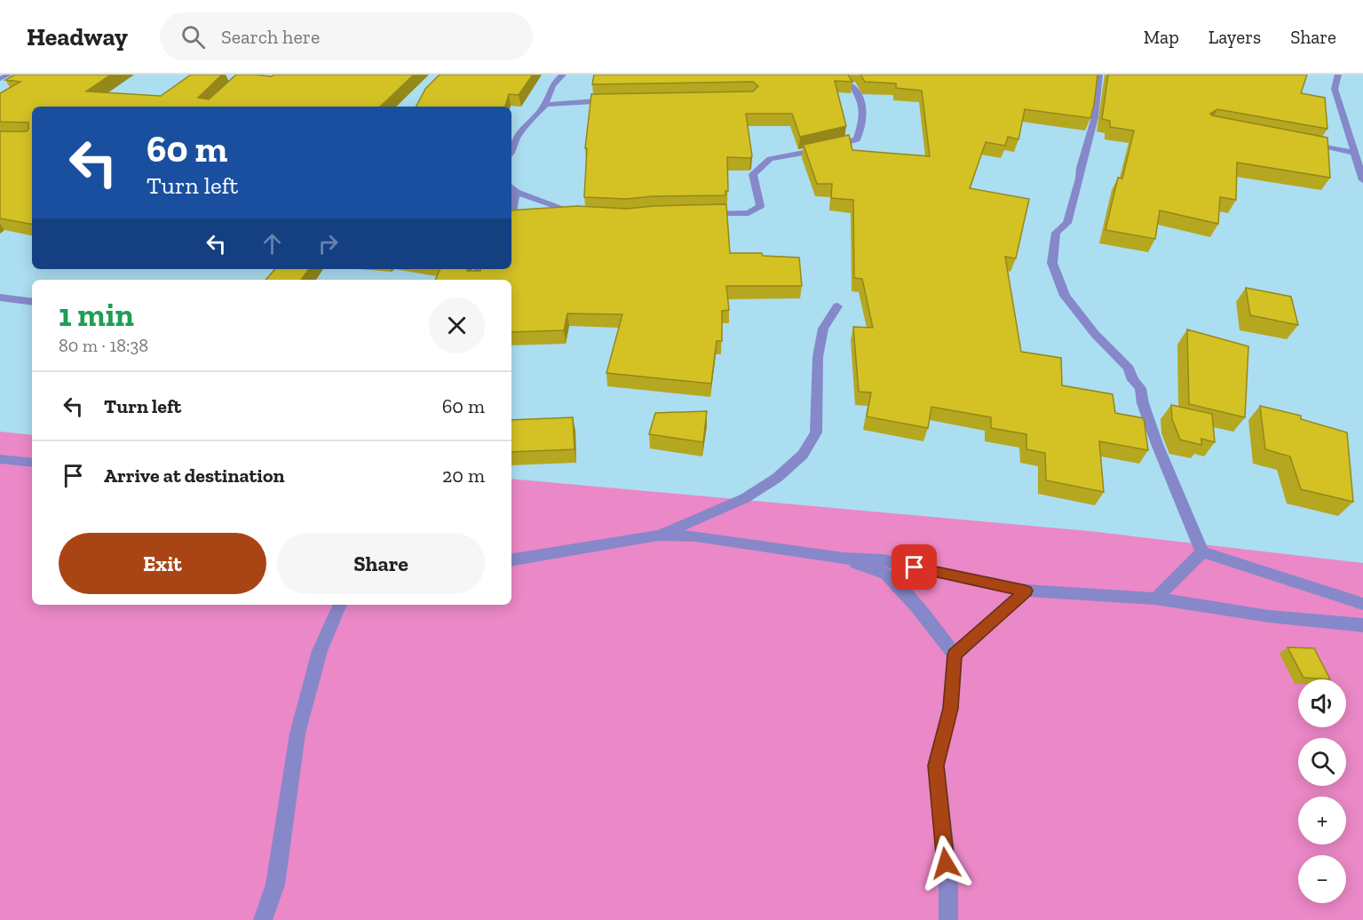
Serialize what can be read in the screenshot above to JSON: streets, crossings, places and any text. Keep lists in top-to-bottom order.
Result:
{
  "page": {
    "header": "Headway",
    "search": "Search here",
    "nav": ["Map", "Layers", "Share"],
    "turn": ["60 m", "Turn left"],
    "heading": ["1 min", "80 m · 18:38"],
    "list": [
      {
        "name": "Turn left",
        "value": "60 m"
      },
      {
        "name": "Arrive at destination",
        "value": "20 m"
      }
    ],
    "buttons": ["Exit", "Share"],
    "map_buttons": ["+", "−"]
  }
}
